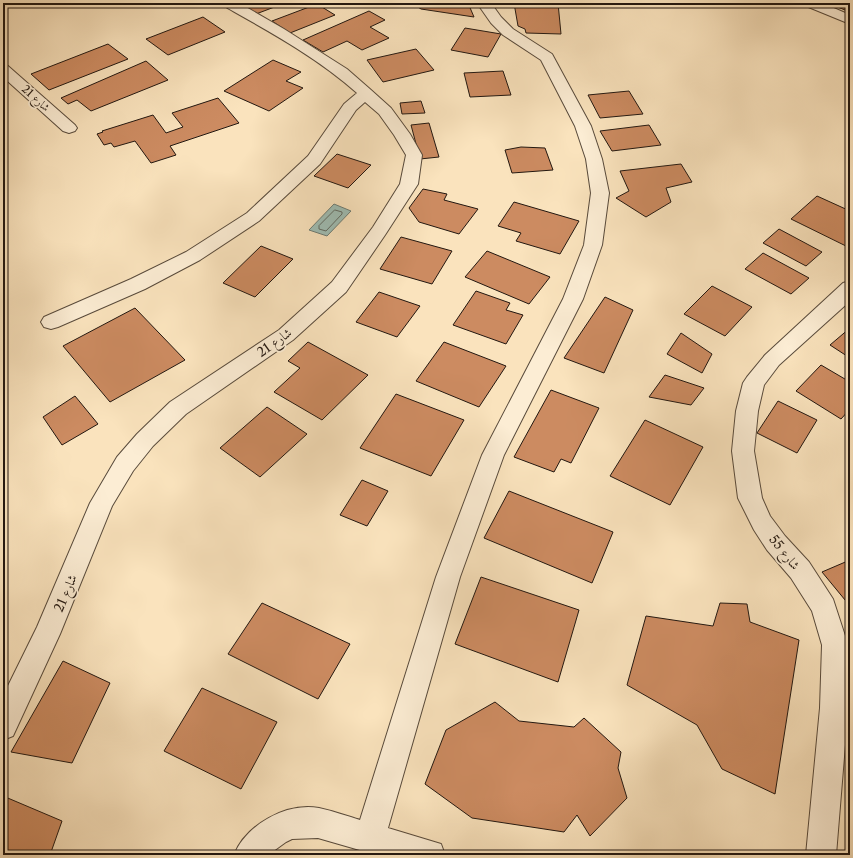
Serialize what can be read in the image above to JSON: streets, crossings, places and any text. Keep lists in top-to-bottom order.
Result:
{
  "streets": {
    "street": ["شارع 21", "شارع 55"]
  }
}
